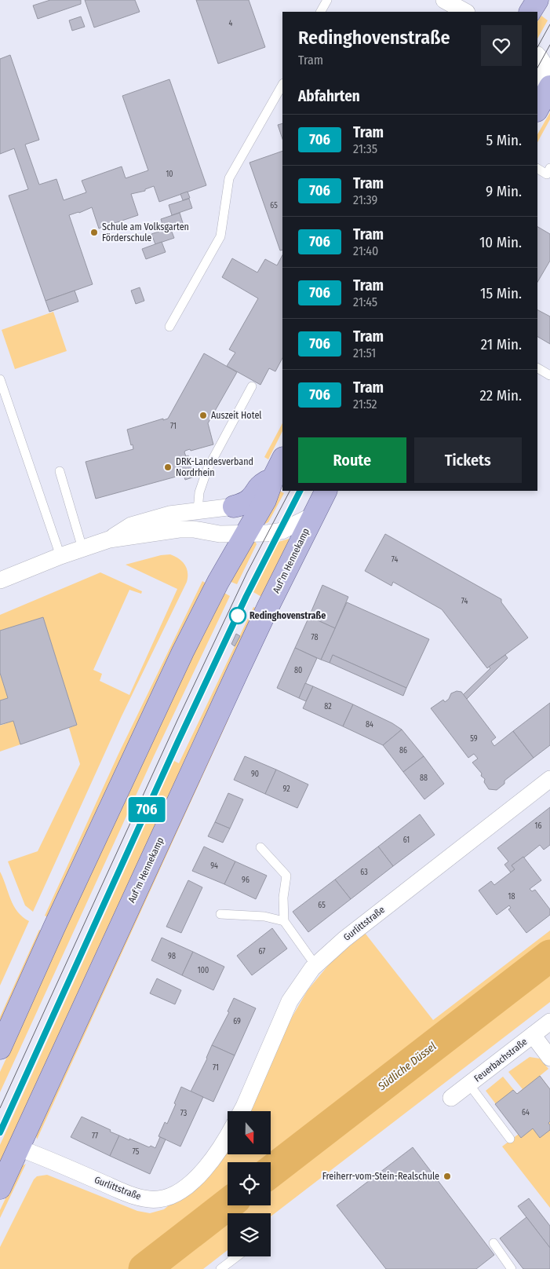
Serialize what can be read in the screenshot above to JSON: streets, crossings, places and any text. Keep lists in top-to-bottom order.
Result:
{
  "streets": {
    "main road": ["Auf'm Hennekamp"],
    "street": ["Gurlittstraße", "Feuerbachstraße"]
  },
  "crossings": [
    ["Auf'm Hennekamp", "Gurlittstraße"]
  ],
  "water": ["Südliche Düssel"],
  "places": [
    "Schule am Volksgarten Förderschule",
    "Auszeit Hotel",
    "DRK-Landesverband Nordrhein",
    "Redinghovenstraße",
    "Freiherr-vom-Stein-Realschule"
  ],
  "lines": ["tram line 706"],
  "house_numbers": [
    "4",
    "10",
    "65",
    "71",
    "74",
    "74",
    "78",
    "80",
    "82",
    "84",
    "59",
    "86",
    "90",
    "88",
    "92",
    "16",
    "61",
    "94",
    "63",
    "96",
    "18",
    "65",
    "67",
    "98",
    "100",
    "69",
    "71",
    "64",
    "73",
    "77",
    "75"
  ],
  "north": "bottom",
  "page": {
    "on_map": "706",
    "heading": [
      ["Redinghovenstraße", "Tram"],
      "Abfahrten"
    ],
    "list": [
      {
        "mark": "706",
        "name": "Tram",
        "note": "21:35",
        "value": "5 Min."
      },
      {
        "mark": "706",
        "name": "Tram",
        "note": "21:39",
        "value": "9 Min."
      },
      {
        "mark": "706",
        "name": "Tram",
        "note": "21:40",
        "value": "10 Min."
      },
      {
        "mark": "706",
        "name": "Tram",
        "note": "21:45",
        "value": "15 Min."
      },
      {
        "mark": "706",
        "name": "Tram",
        "note": "21:51",
        "value": "21 Min."
      },
      {
        "mark": "706",
        "name": "Tram",
        "note": "21:52",
        "value": "22 Min."
      }
    ],
    "buttons": ["Route", "Tickets"]
  }
}
